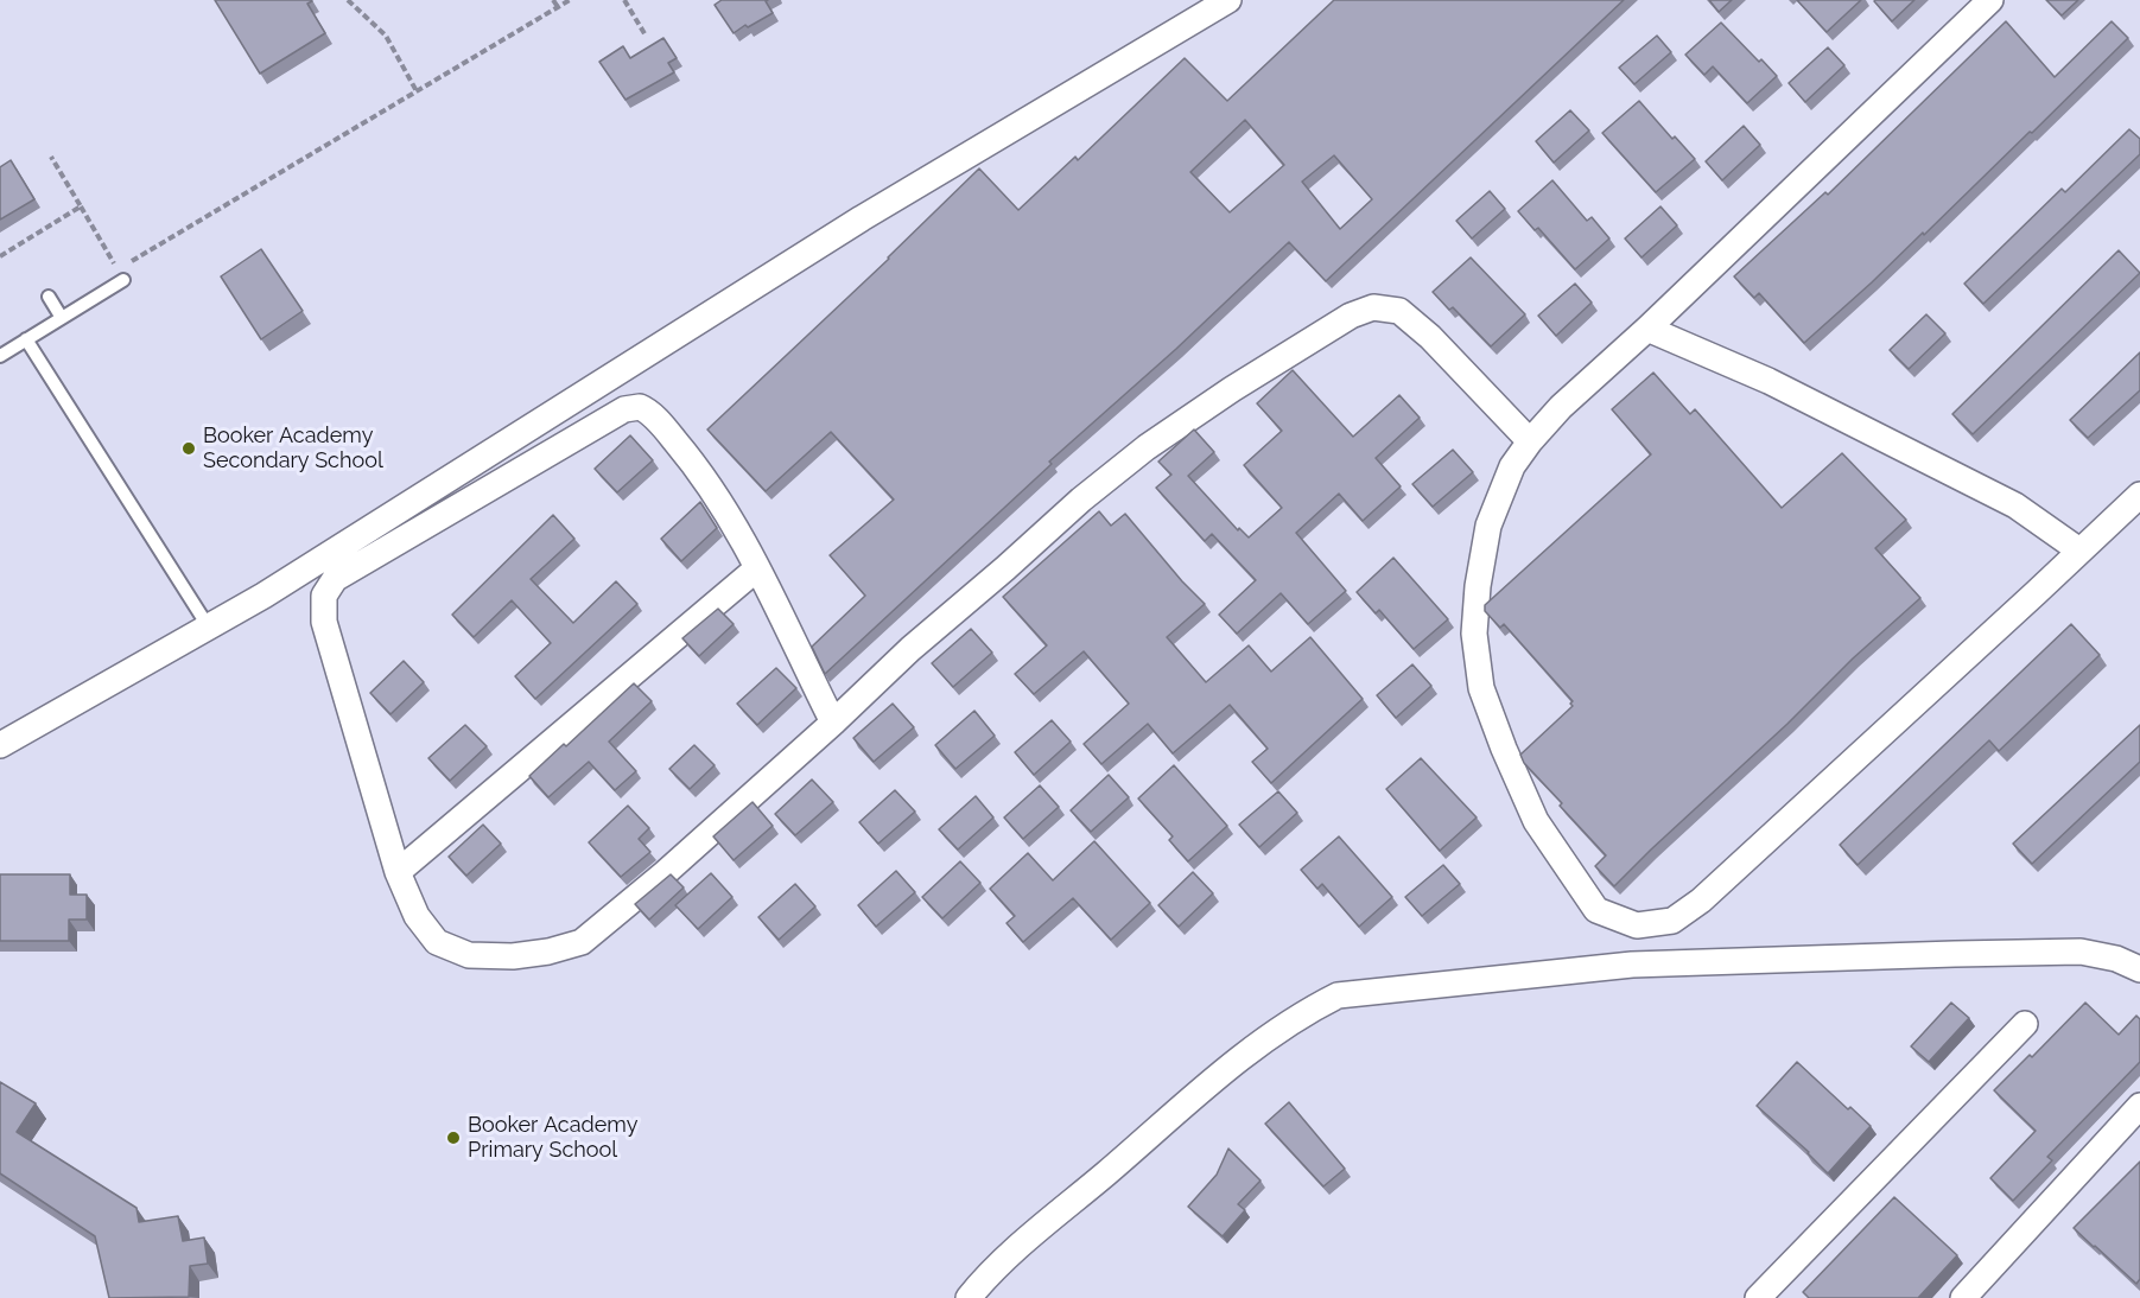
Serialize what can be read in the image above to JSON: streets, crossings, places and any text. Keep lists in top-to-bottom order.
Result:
{
  "places": ["Booker Academy Secondary School", "Booker Academy Primary School"]
}
